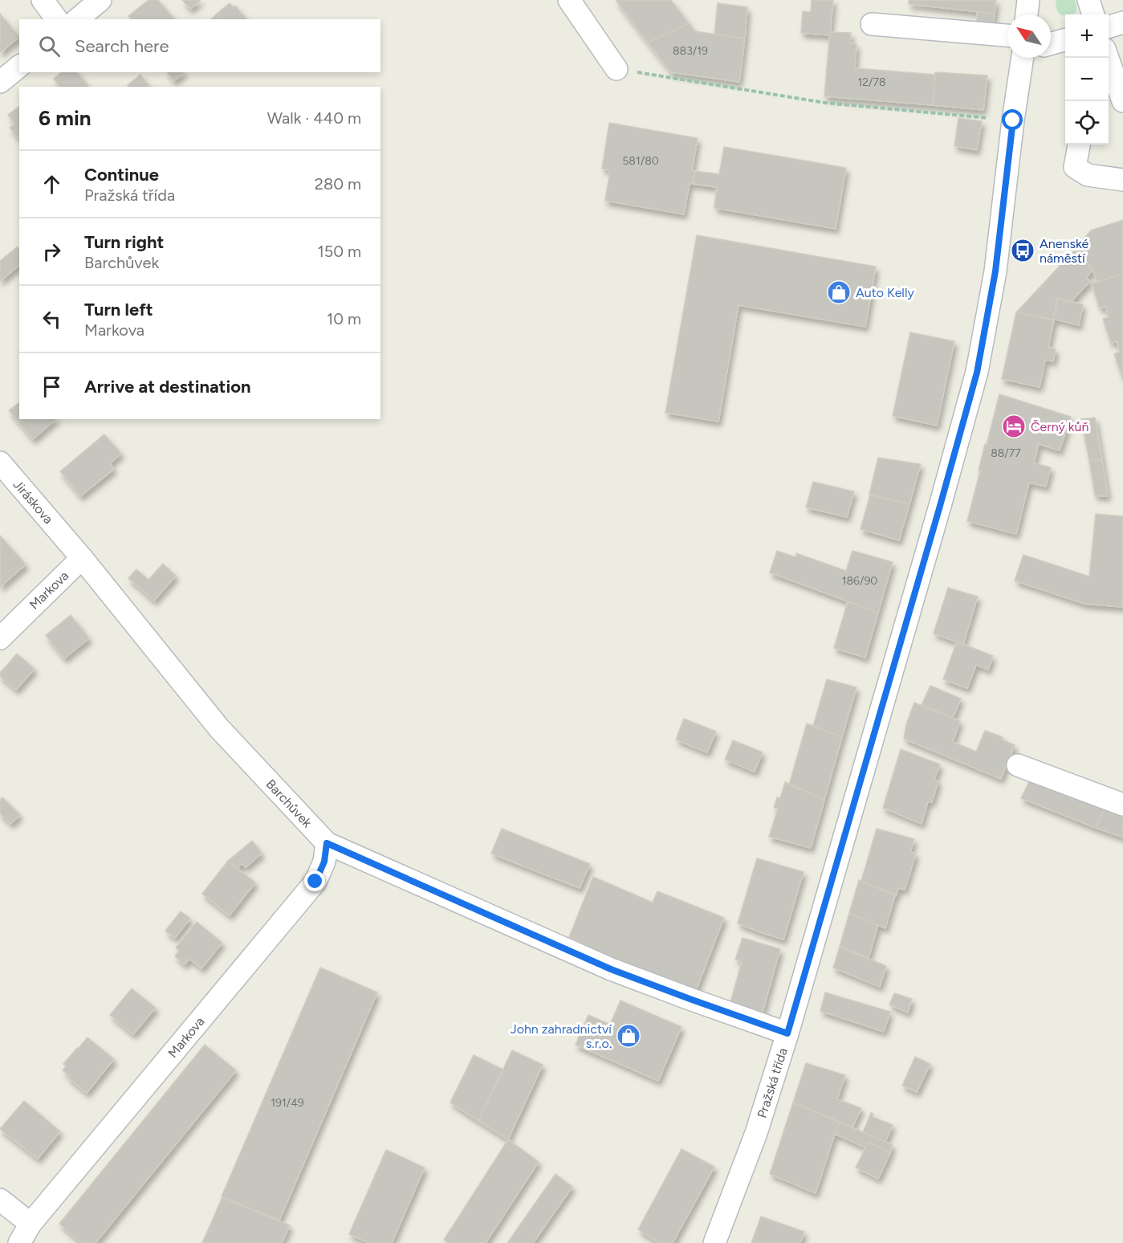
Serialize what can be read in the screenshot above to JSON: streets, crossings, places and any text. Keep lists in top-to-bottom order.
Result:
{
  "streets": {
    "street": [
      "Jiráskova",
      "Markova",
      "Barchůvek",
      "Pražská třída"
    ]
  },
  "crossings": [
    ["Jiráskova", "Markova"],
    ["Jiráskova", "Barchůvek"],
    ["Markova", "Barchůvek"],
    ["Barchůvek", "Pražská třída"]
  ],
  "places": {
    "bus stop": ["Anenské náměstí"],
    "shop": ["Auto Kelly", "John zahradnictví s.r.o."],
    "hotel": ["Černý kůň"]
  },
  "house_numbers": [
    "883/19",
    "12/78",
    "581/80",
    "88/77",
    "186/90",
    "191/49"
  ],
  "north": "top left",
  "page": {
    "map_buttons": ["+", "−"],
    "search": "Search here",
    "heading": ["6 min", "Walk · 440 m"],
    "list": [
      ["Continue", "Pražská třída", "280 m"],
      ["Turn right", "Barchůvek", "150 m"],
      ["Turn left", "Markova", "10 m"],
      "Arrive at destination"
    ]
  }
}
